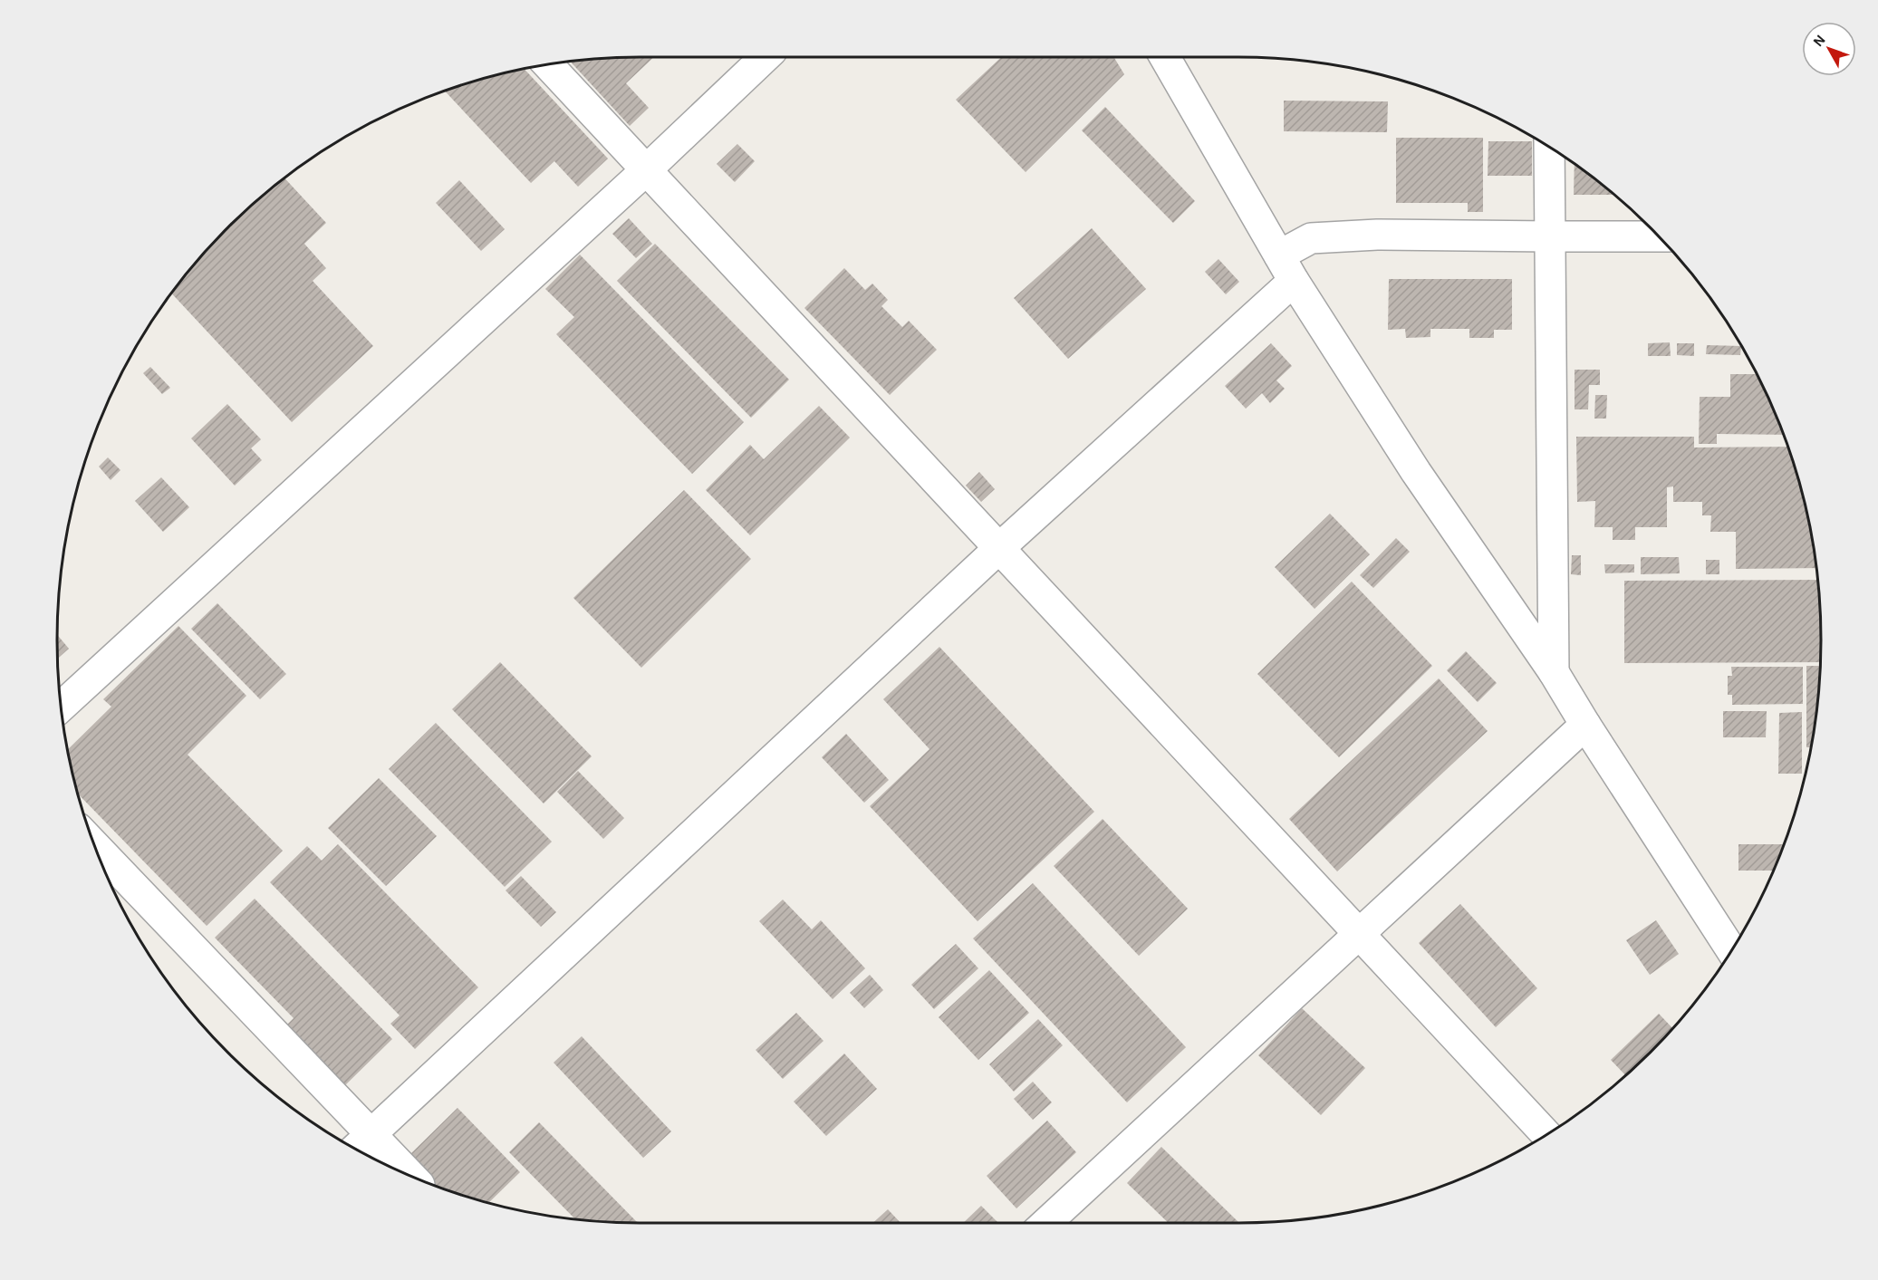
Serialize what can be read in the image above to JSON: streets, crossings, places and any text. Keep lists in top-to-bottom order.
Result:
{
  "north": "top left"
}
